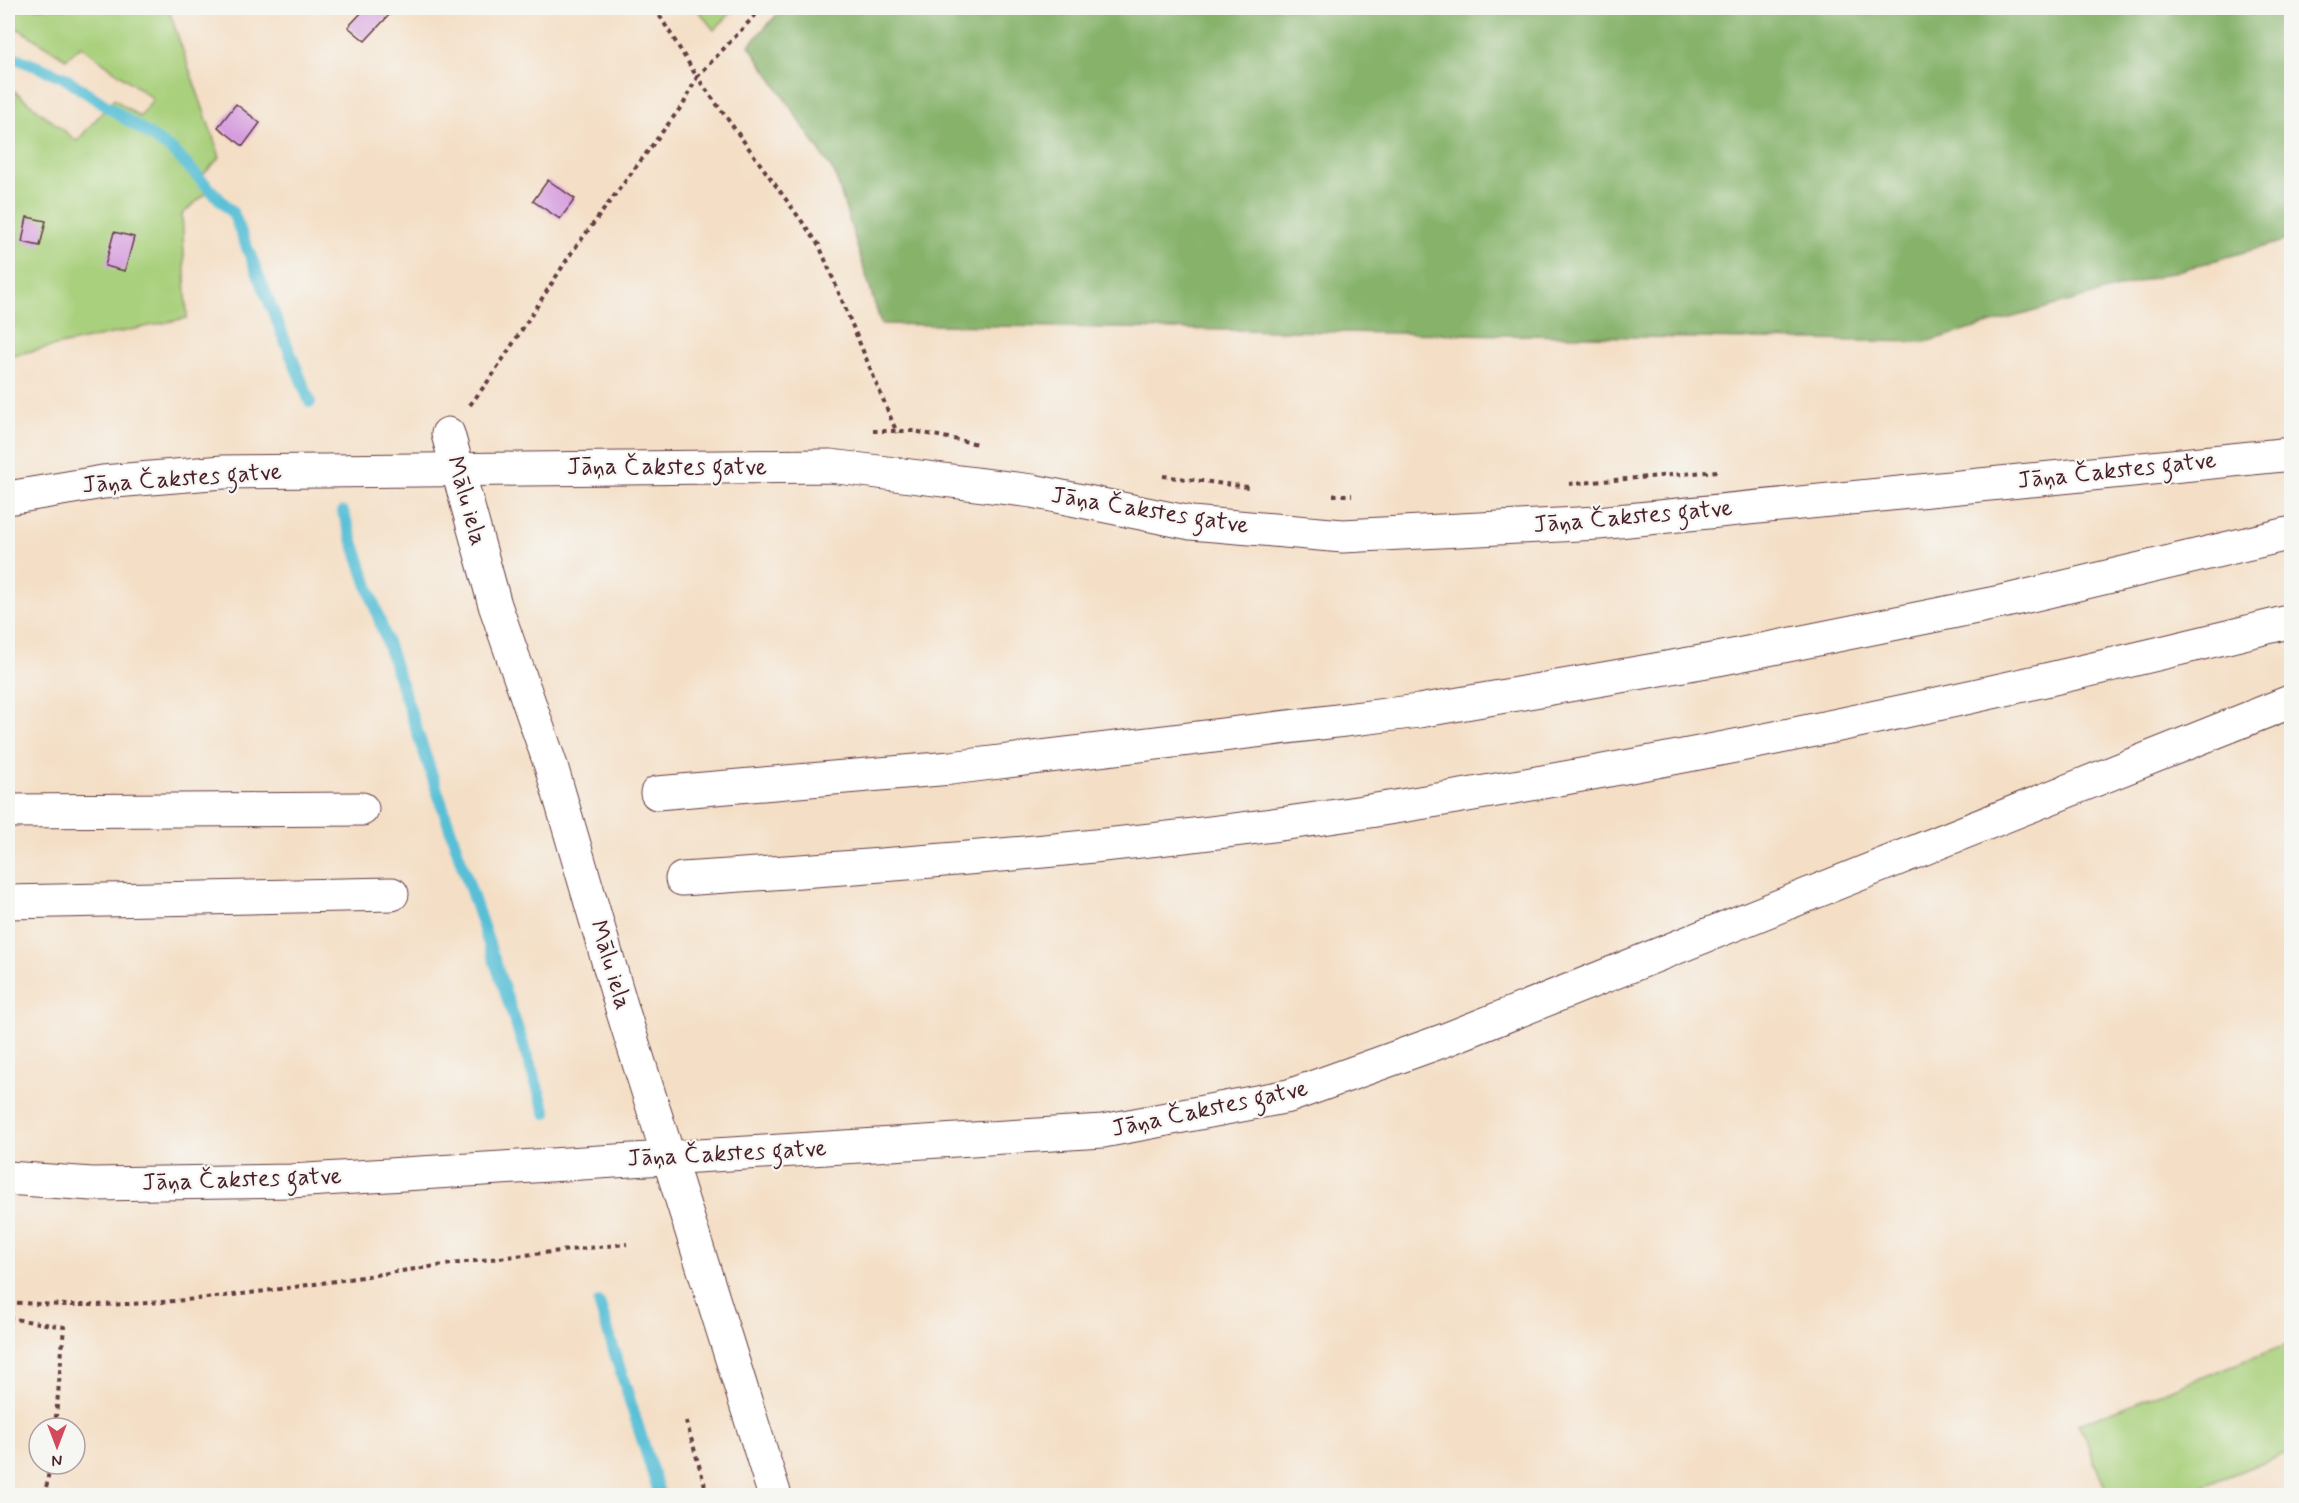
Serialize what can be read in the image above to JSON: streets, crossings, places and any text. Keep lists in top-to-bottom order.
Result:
{
  "streets": {
    "street": ["Jāņa Čakstes gatve", "Mālu iela"]
  },
  "crossings": [
    ["Jāņa Čakstes gatve", "Mālu iela"]
  ],
  "north": "bottom"
}
